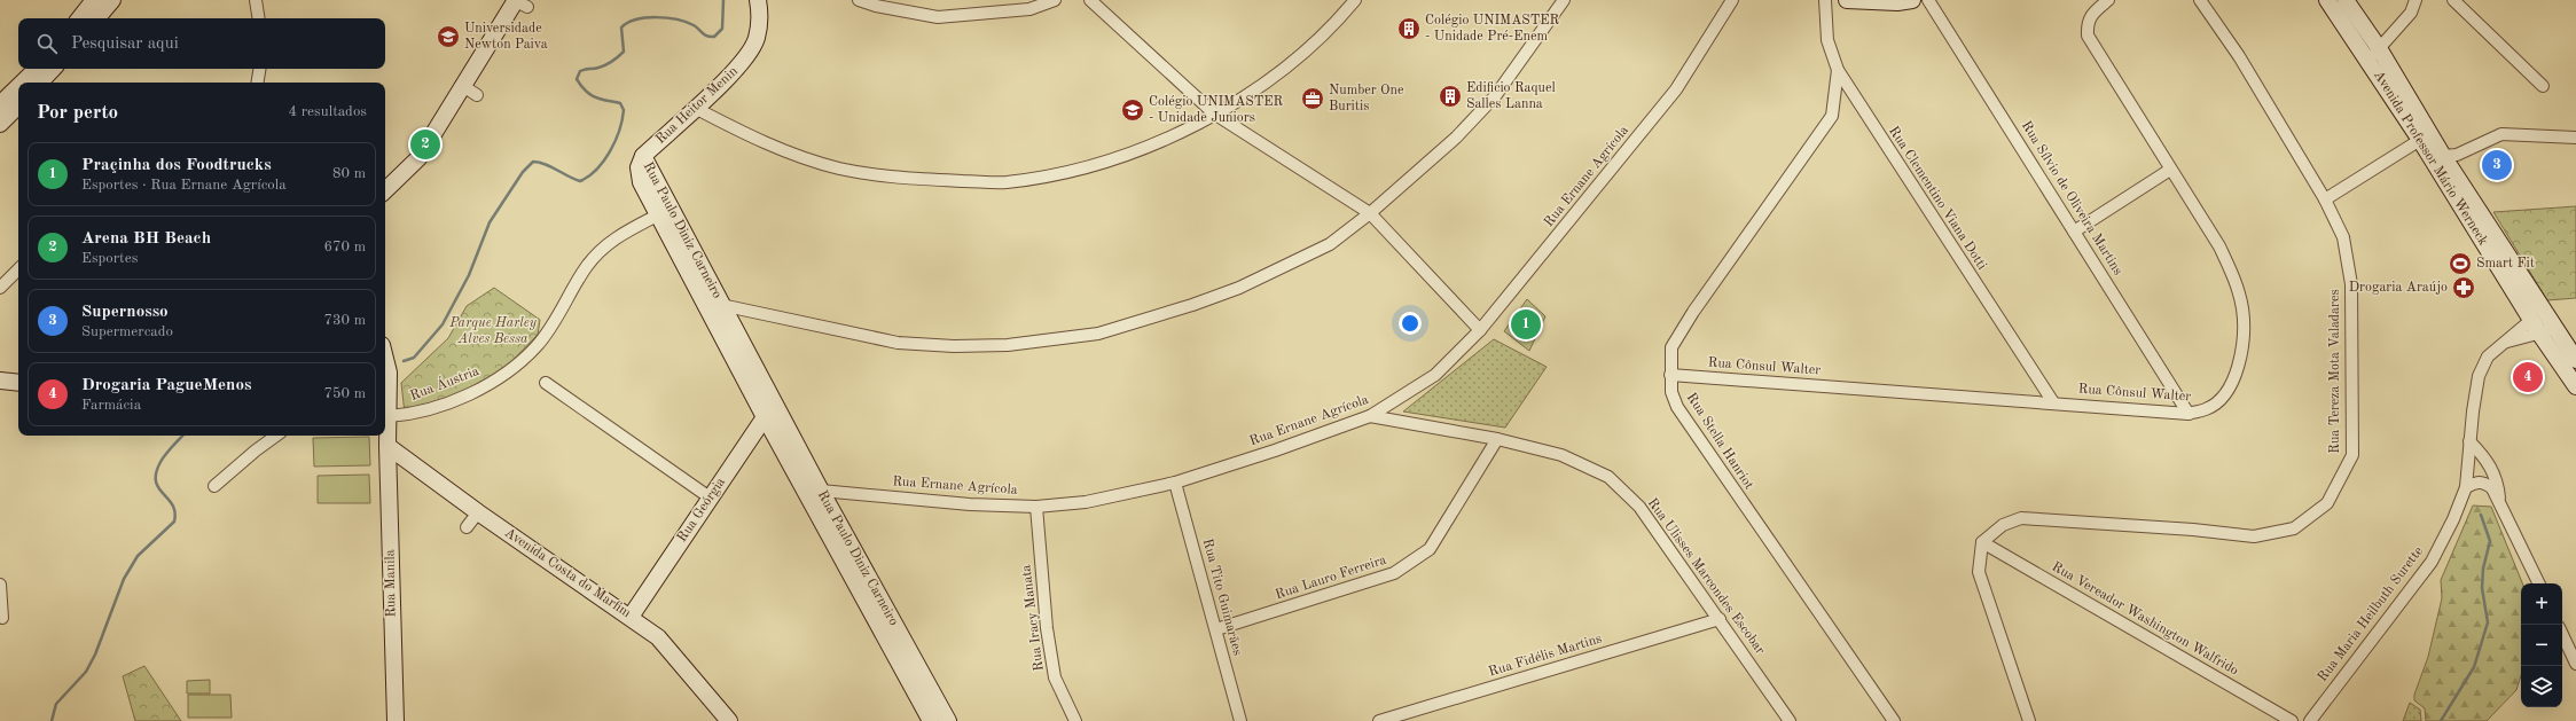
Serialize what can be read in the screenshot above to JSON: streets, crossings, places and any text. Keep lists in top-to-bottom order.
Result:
{
  "streets": {
    "street": [
      "Rua Heitor Menin",
      "Avenida Professor Mário Werneck",
      "Rua Ernane Agrícola",
      "Rua Clementino Viana Dotti",
      "Rua Sílvio de Oliveira Martins",
      "Rua Paulo Diniz Carneiro",
      "Rua Cônsul Walter",
      "Rua Tereza Mota Valadares",
      "Rua Áustria",
      "Rua Stella Hanriot",
      "Rua Geórgia",
      "Avenida Costa do Marfim",
      "Rua Ulisses Marcondes Escobar",
      "Rua Lauro Ferreira",
      "Rua Manila",
      "Rua Tito Guimarães",
      "Rua Maria Heilbuth Surette",
      "Rua Iracy Manata",
      "Rua Vereador Washington Walfrido",
      "Rua Fidélis Martins"
    ]
  },
  "crossings": [
    ["Rua Heitor Menin", "Rua Paulo Diniz Carneiro"],
    ["Avenida Professor Mário Werneck", "Rua Maria Heilbuth Surette"],
    ["Rua Ernane Agrícola", "Rua Paulo Diniz Carneiro"],
    ["Rua Ernane Agrícola", "Rua Ulisses Marcondes Escobar"],
    ["Rua Ernane Agrícola", "Rua Tito Guimarães"],
    ["Rua Ernane Agrícola", "Rua Iracy Manata"],
    ["Rua Clementino Viana Dotti", "Rua Cônsul Walter"],
    ["Rua Clementino Viana Dotti", "Rua Stella Hanriot"],
    ["Rua Sílvio de Oliveira Martins", "Rua Cônsul Walter"],
    ["Rua Paulo Diniz Carneiro", "Rua Áustria"],
    ["Rua Paulo Diniz Carneiro", "Rua Geórgia"],
    ["Rua Cônsul Walter", "Rua Stella Hanriot"],
    ["Rua Tereza Mota Valadares", "Rua Vereador Washington Walfrido"],
    ["Rua Áustria", "Rua Manila"],
    ["Rua Geórgia", "Avenida Costa do Marfim"],
    ["Avenida Costa do Marfim", "Rua Manila"],
    ["Rua Ulisses Marcondes Escobar", "Rua Lauro Ferreira"],
    ["Rua Ulisses Marcondes Escobar", "Rua Fidélis Martins"],
    ["Rua Lauro Ferreira", "Rua Tito Guimarães"]
  ],
  "parks": ["Parque Harley Alves Bessa"],
  "places": {
    "building": ["Colégio UNIMASTER - Unidade Pré-Enem", "Edificio Raquel Salles Lanna"],
    "school or university": ["Universidade Newton Paiva", "Colégio UNIMASTER - Unidade Juniors"],
    "office": ["Number One Buritis"],
    "sports": ["Smart Fit"],
    "pharmacy": ["Drogaria Araújo"]
  },
  "page": {
    "search": "Pesquisar aqui",
    "heading": ["Por perto", "4 resultados"],
    "pins": [
      "2",
      "3",
      "1",
      "4"
    ],
    "list": [
      {
        "mark": "1",
        "name": "Praçinha dos Foodtrucks",
        "note": "Esportes · Rua Ernane Agrícola",
        "value": "80 m"
      },
      {
        "mark": "2",
        "name": "Arena BH Beach",
        "note": "Esportes",
        "value": "670 m"
      },
      {
        "mark": "3",
        "name": "Supernosso",
        "note": "Supermercado",
        "value": "730 m"
      },
      {
        "mark": "4",
        "name": "Drogaria PagueMenos",
        "note": "Farmácia",
        "value": "750 m"
      }
    ],
    "map_buttons": ["+", "−"]
  }
}
